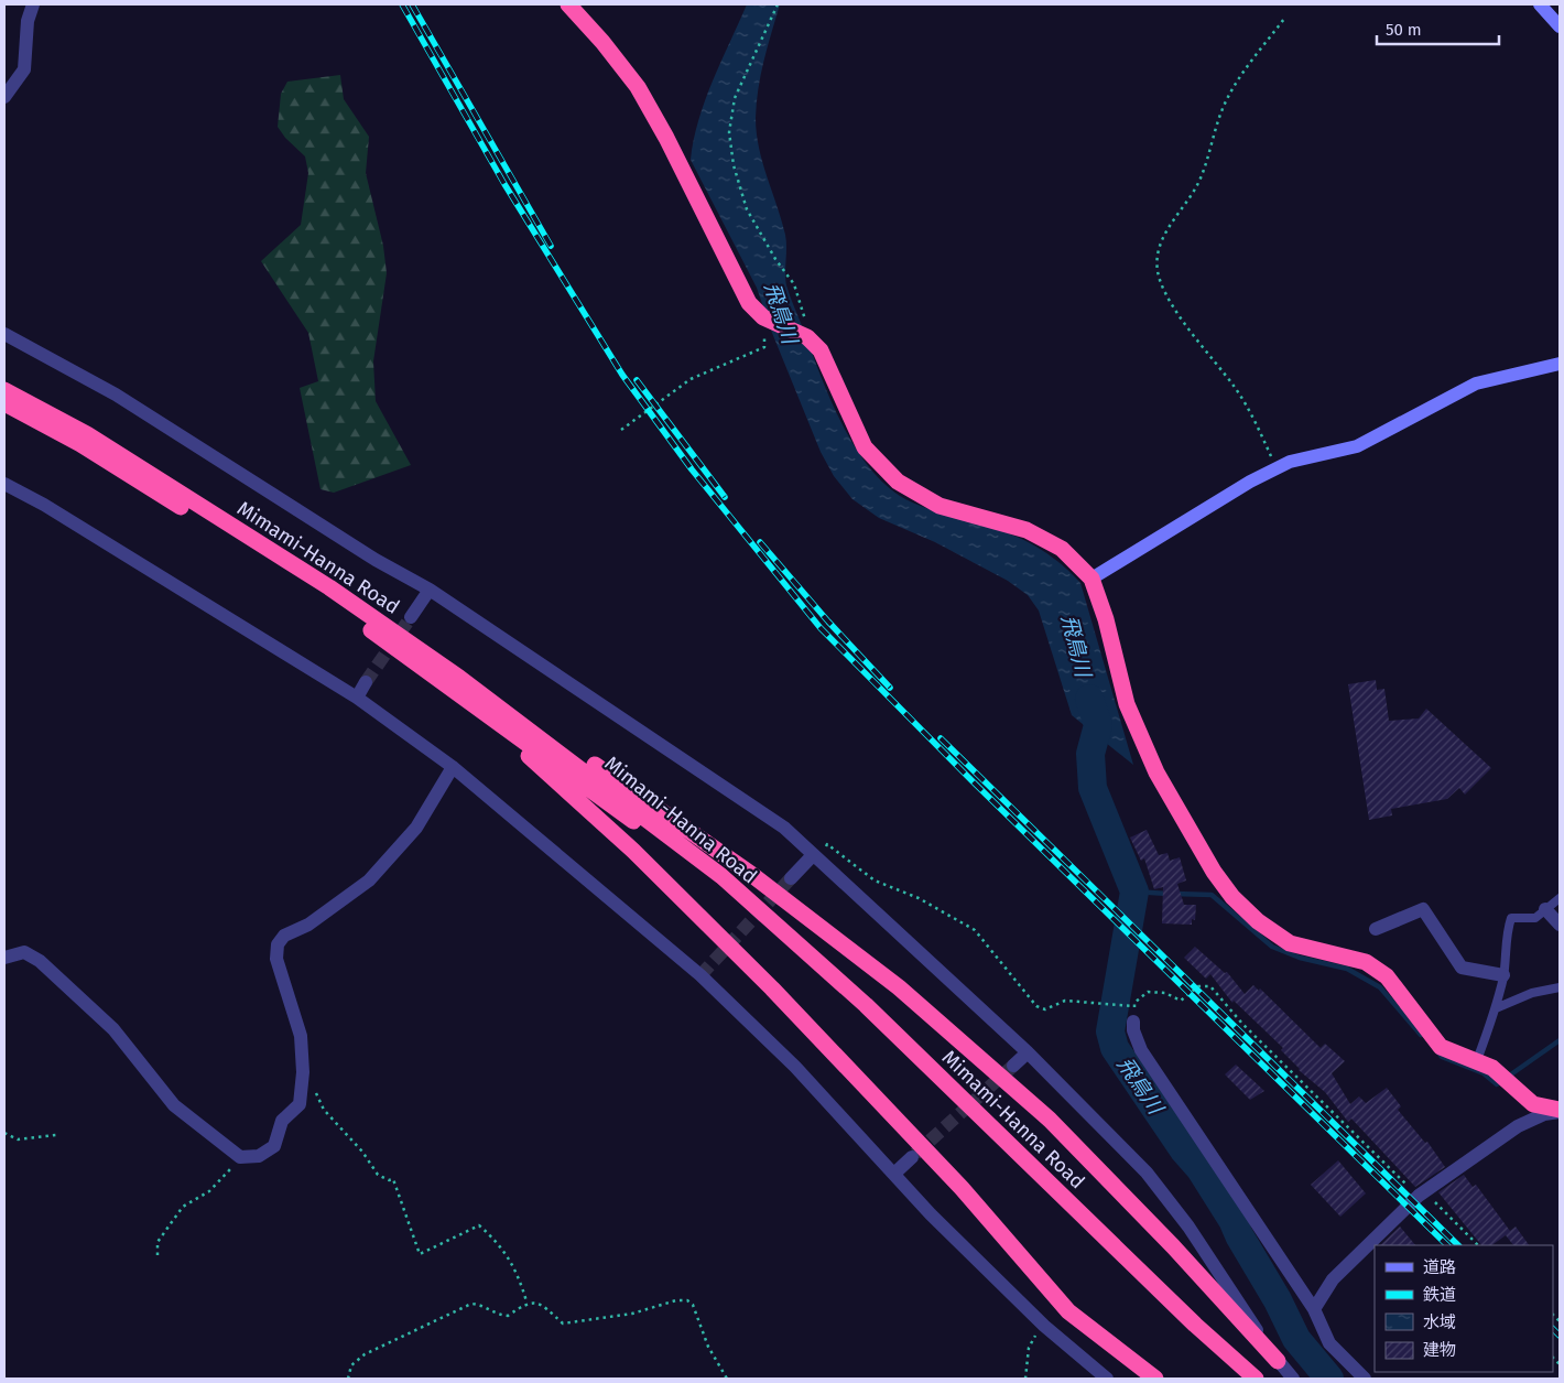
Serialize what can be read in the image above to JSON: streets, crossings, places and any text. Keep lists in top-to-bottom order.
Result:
{
  "streets": {
    "highway": ["Mimami-Hanna Road"]
  },
  "water": ["飛鳥川"],
  "legend": [
    "道路",
    "鉄道",
    "水域",
    "建物"
  ],
  "scale_bar": "50 m"
}
